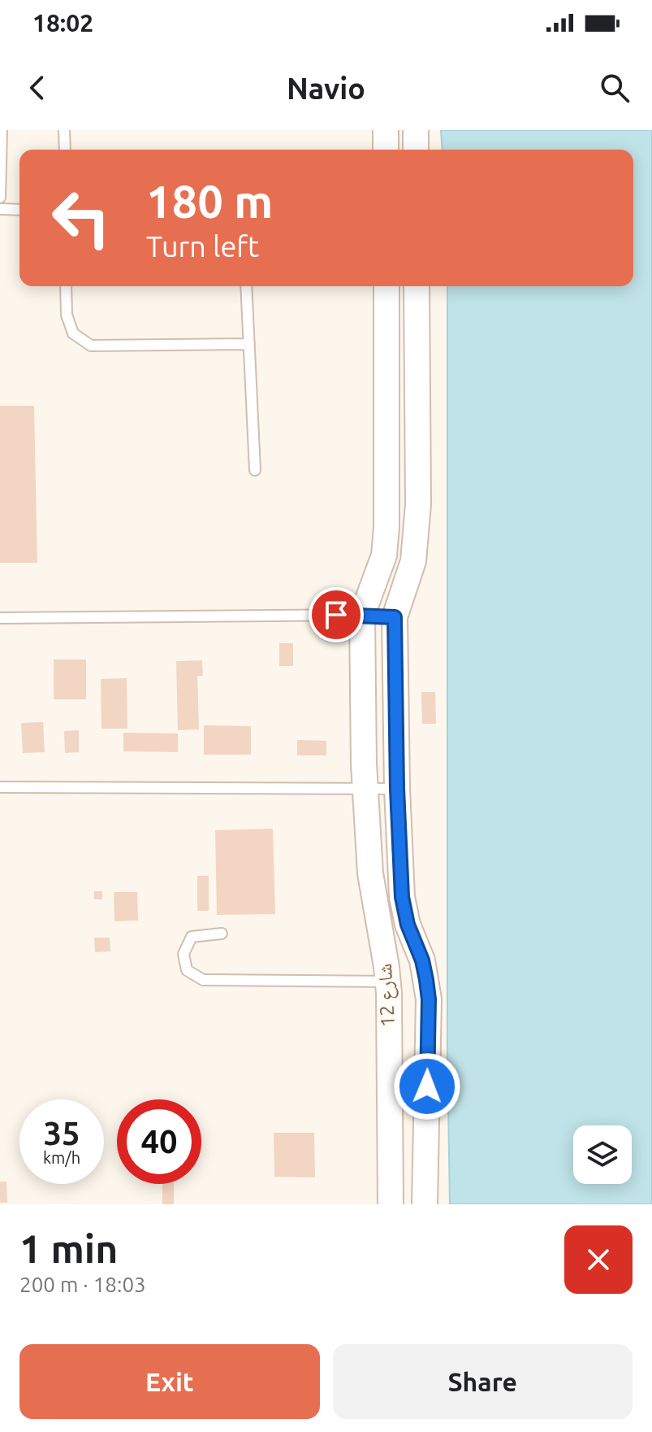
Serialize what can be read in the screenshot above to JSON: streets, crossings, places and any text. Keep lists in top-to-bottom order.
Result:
{
  "streets": {
    "street": ["شارع 12"]
  },
  "page": {
    "status": "18:02",
    "header": "Navio",
    "turn": ["180 m", "Turn left"],
    "speed": "35 km/h",
    "limit": "40",
    "heading": ["1 min", "200 m · 18:03"],
    "buttons": ["Exit", "Share"]
  }
}
